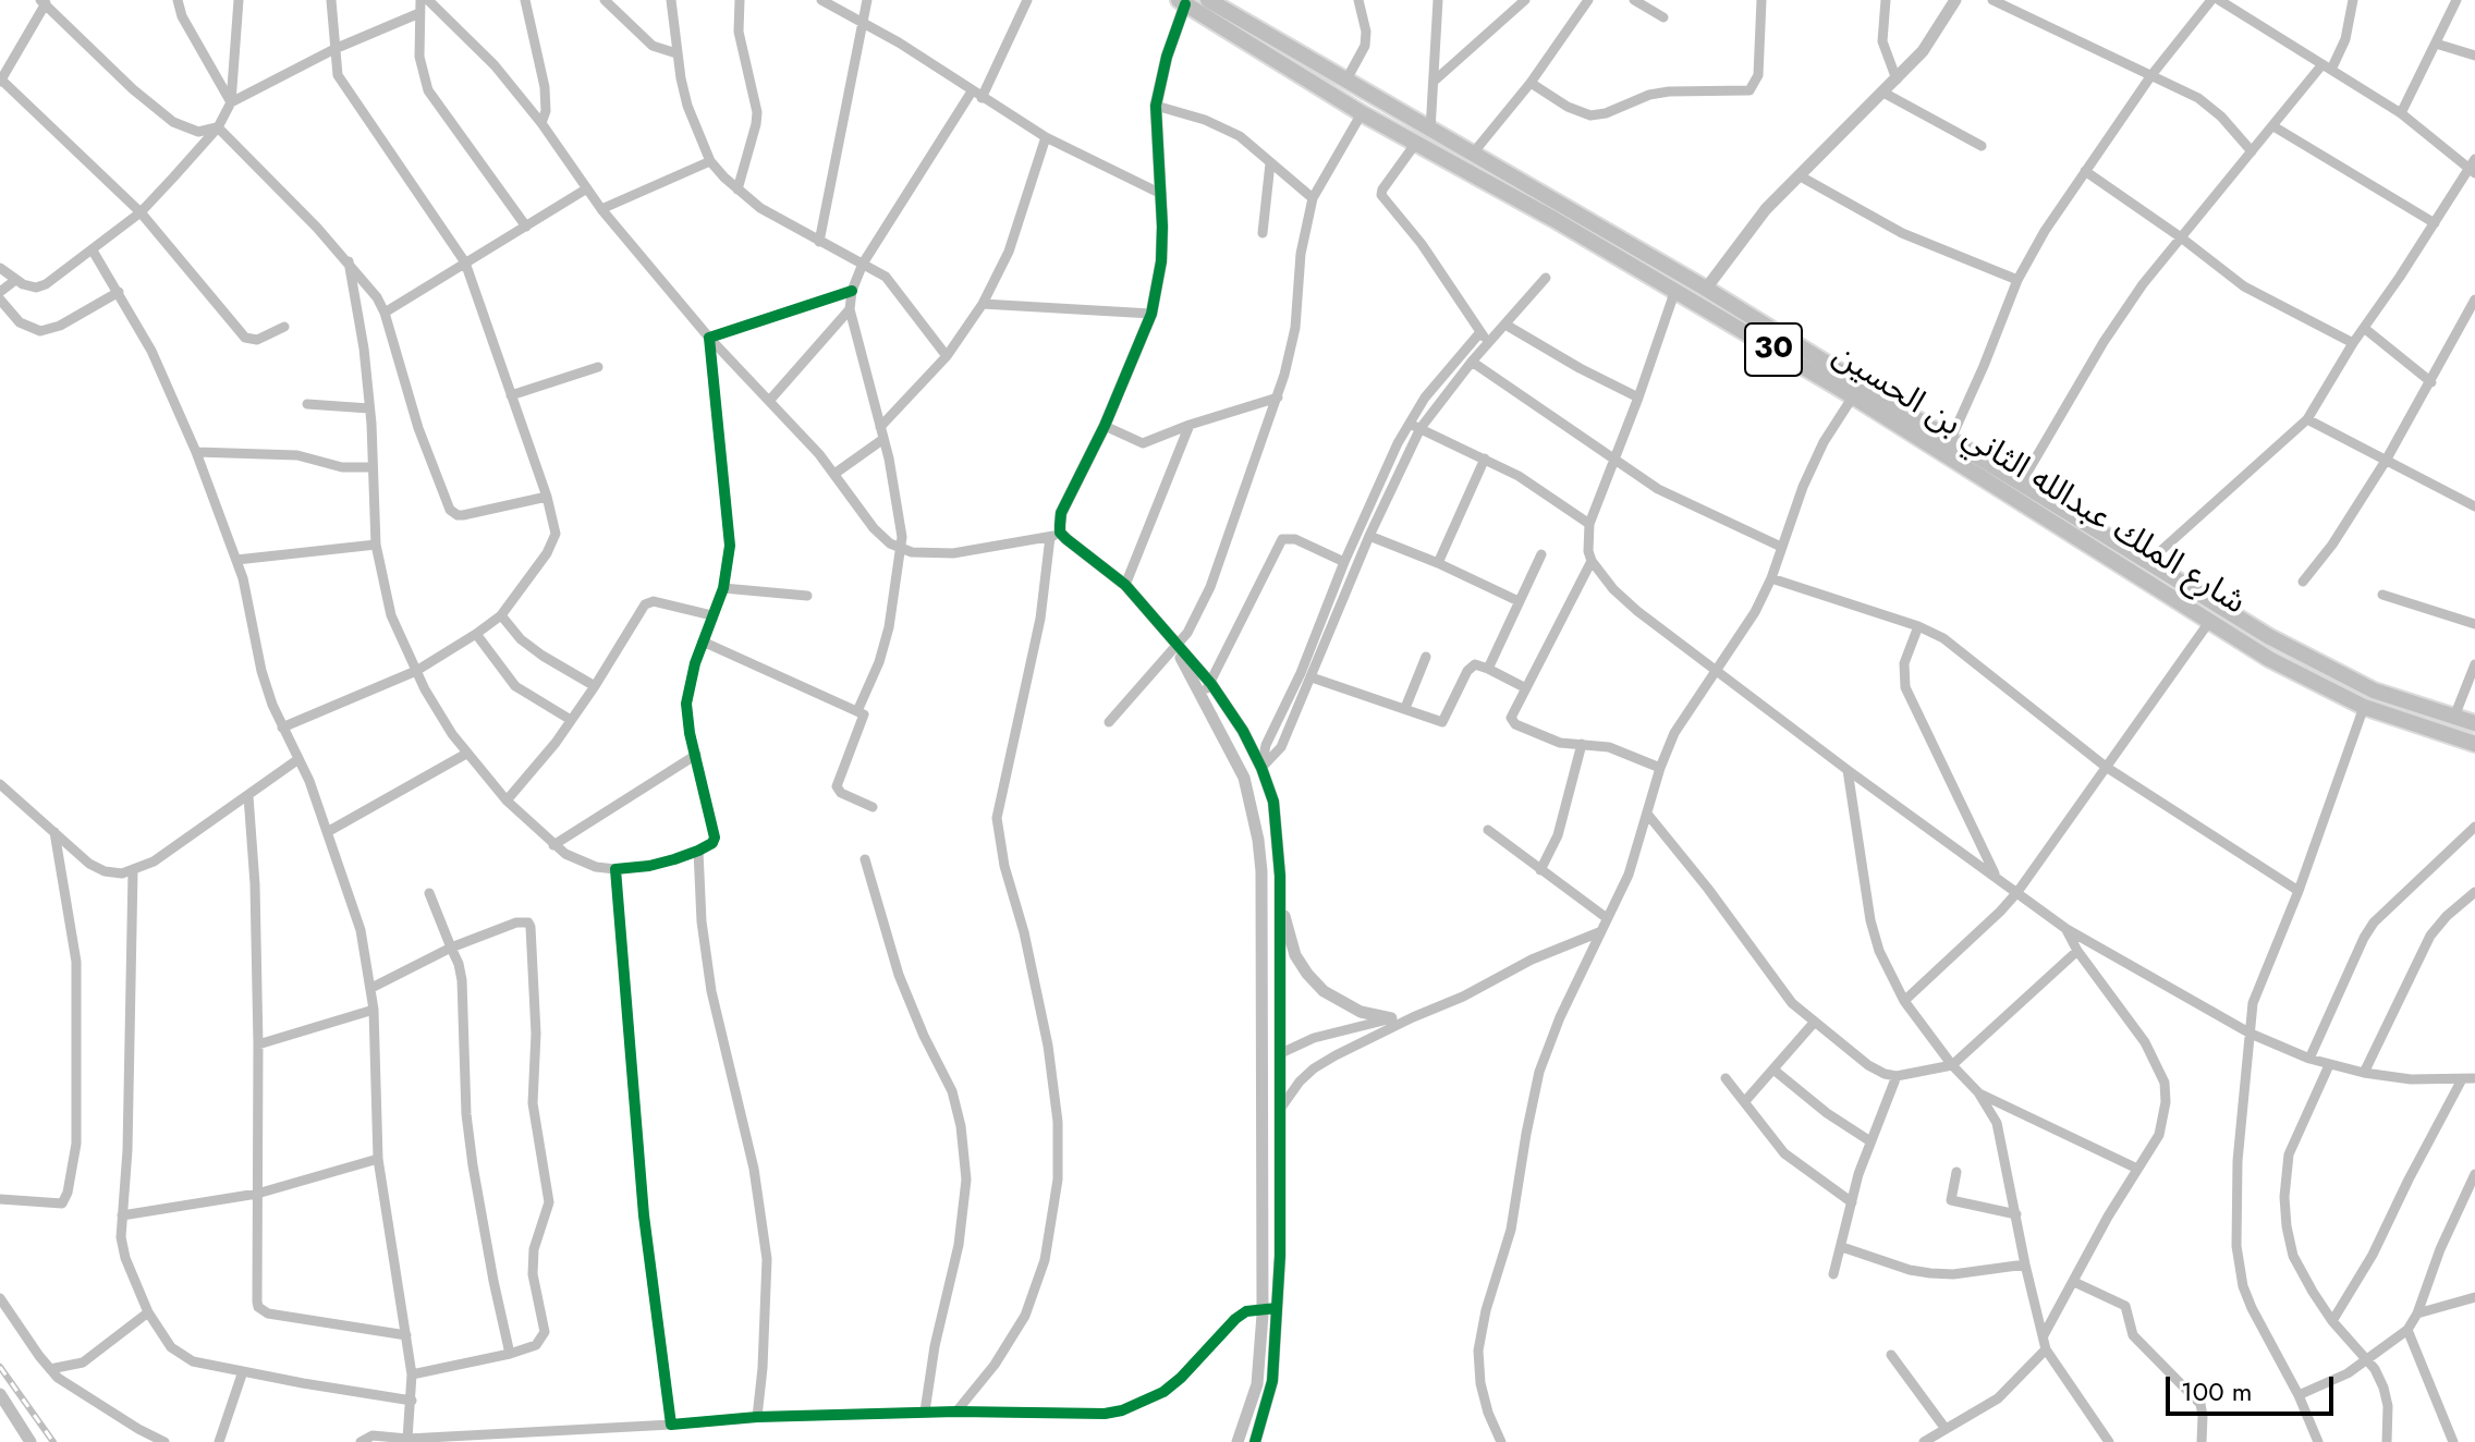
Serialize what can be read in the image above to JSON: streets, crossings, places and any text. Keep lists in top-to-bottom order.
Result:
{
  "streets": {
    "main road": ["30", "شارع الملك عبدالله الثاني بن الحسين"]
  },
  "scale_bar": "100 m"
}
